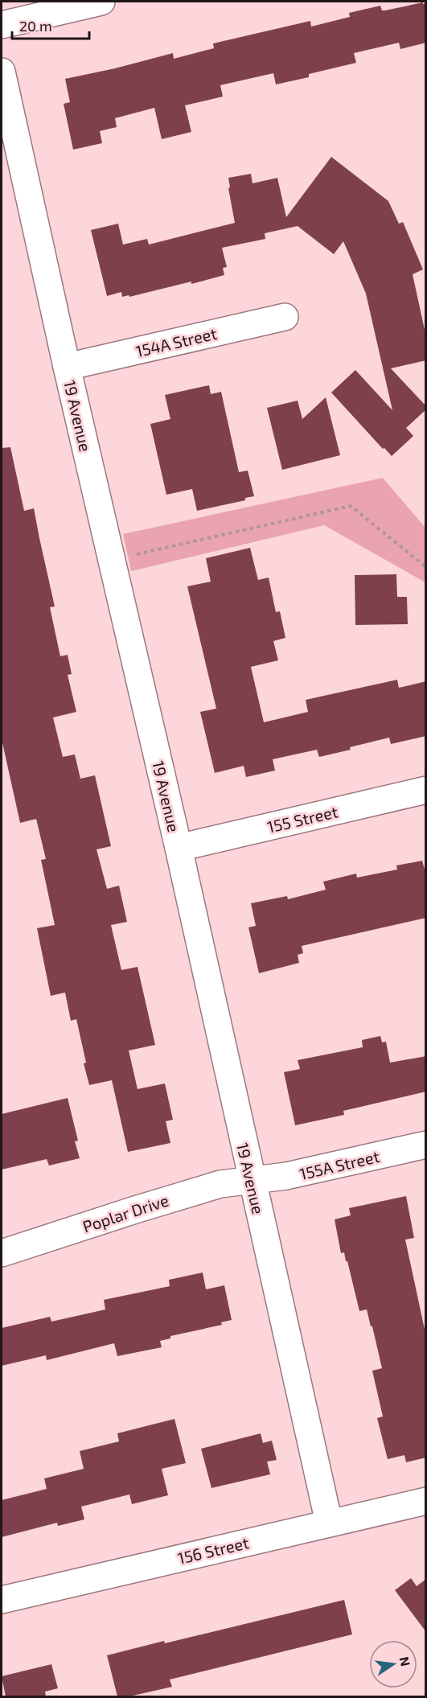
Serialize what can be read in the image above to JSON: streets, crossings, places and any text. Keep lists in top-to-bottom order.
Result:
{
  "streets": {
    "street": [
      "154A Street",
      "19 Avenue",
      "155 Street",
      "155A Street",
      "Poplar Drive",
      "156 Street"
    ]
  },
  "crossings": [
    ["154A Street", "19 Avenue"],
    ["19 Avenue", "155 Street"],
    ["19 Avenue", "155A Street"],
    ["19 Avenue", "Poplar Drive"],
    ["19 Avenue", "156 Street"],
    ["155A Street", "Poplar Drive"]
  ],
  "scale_bar": "20 m",
  "north": "right"
}
